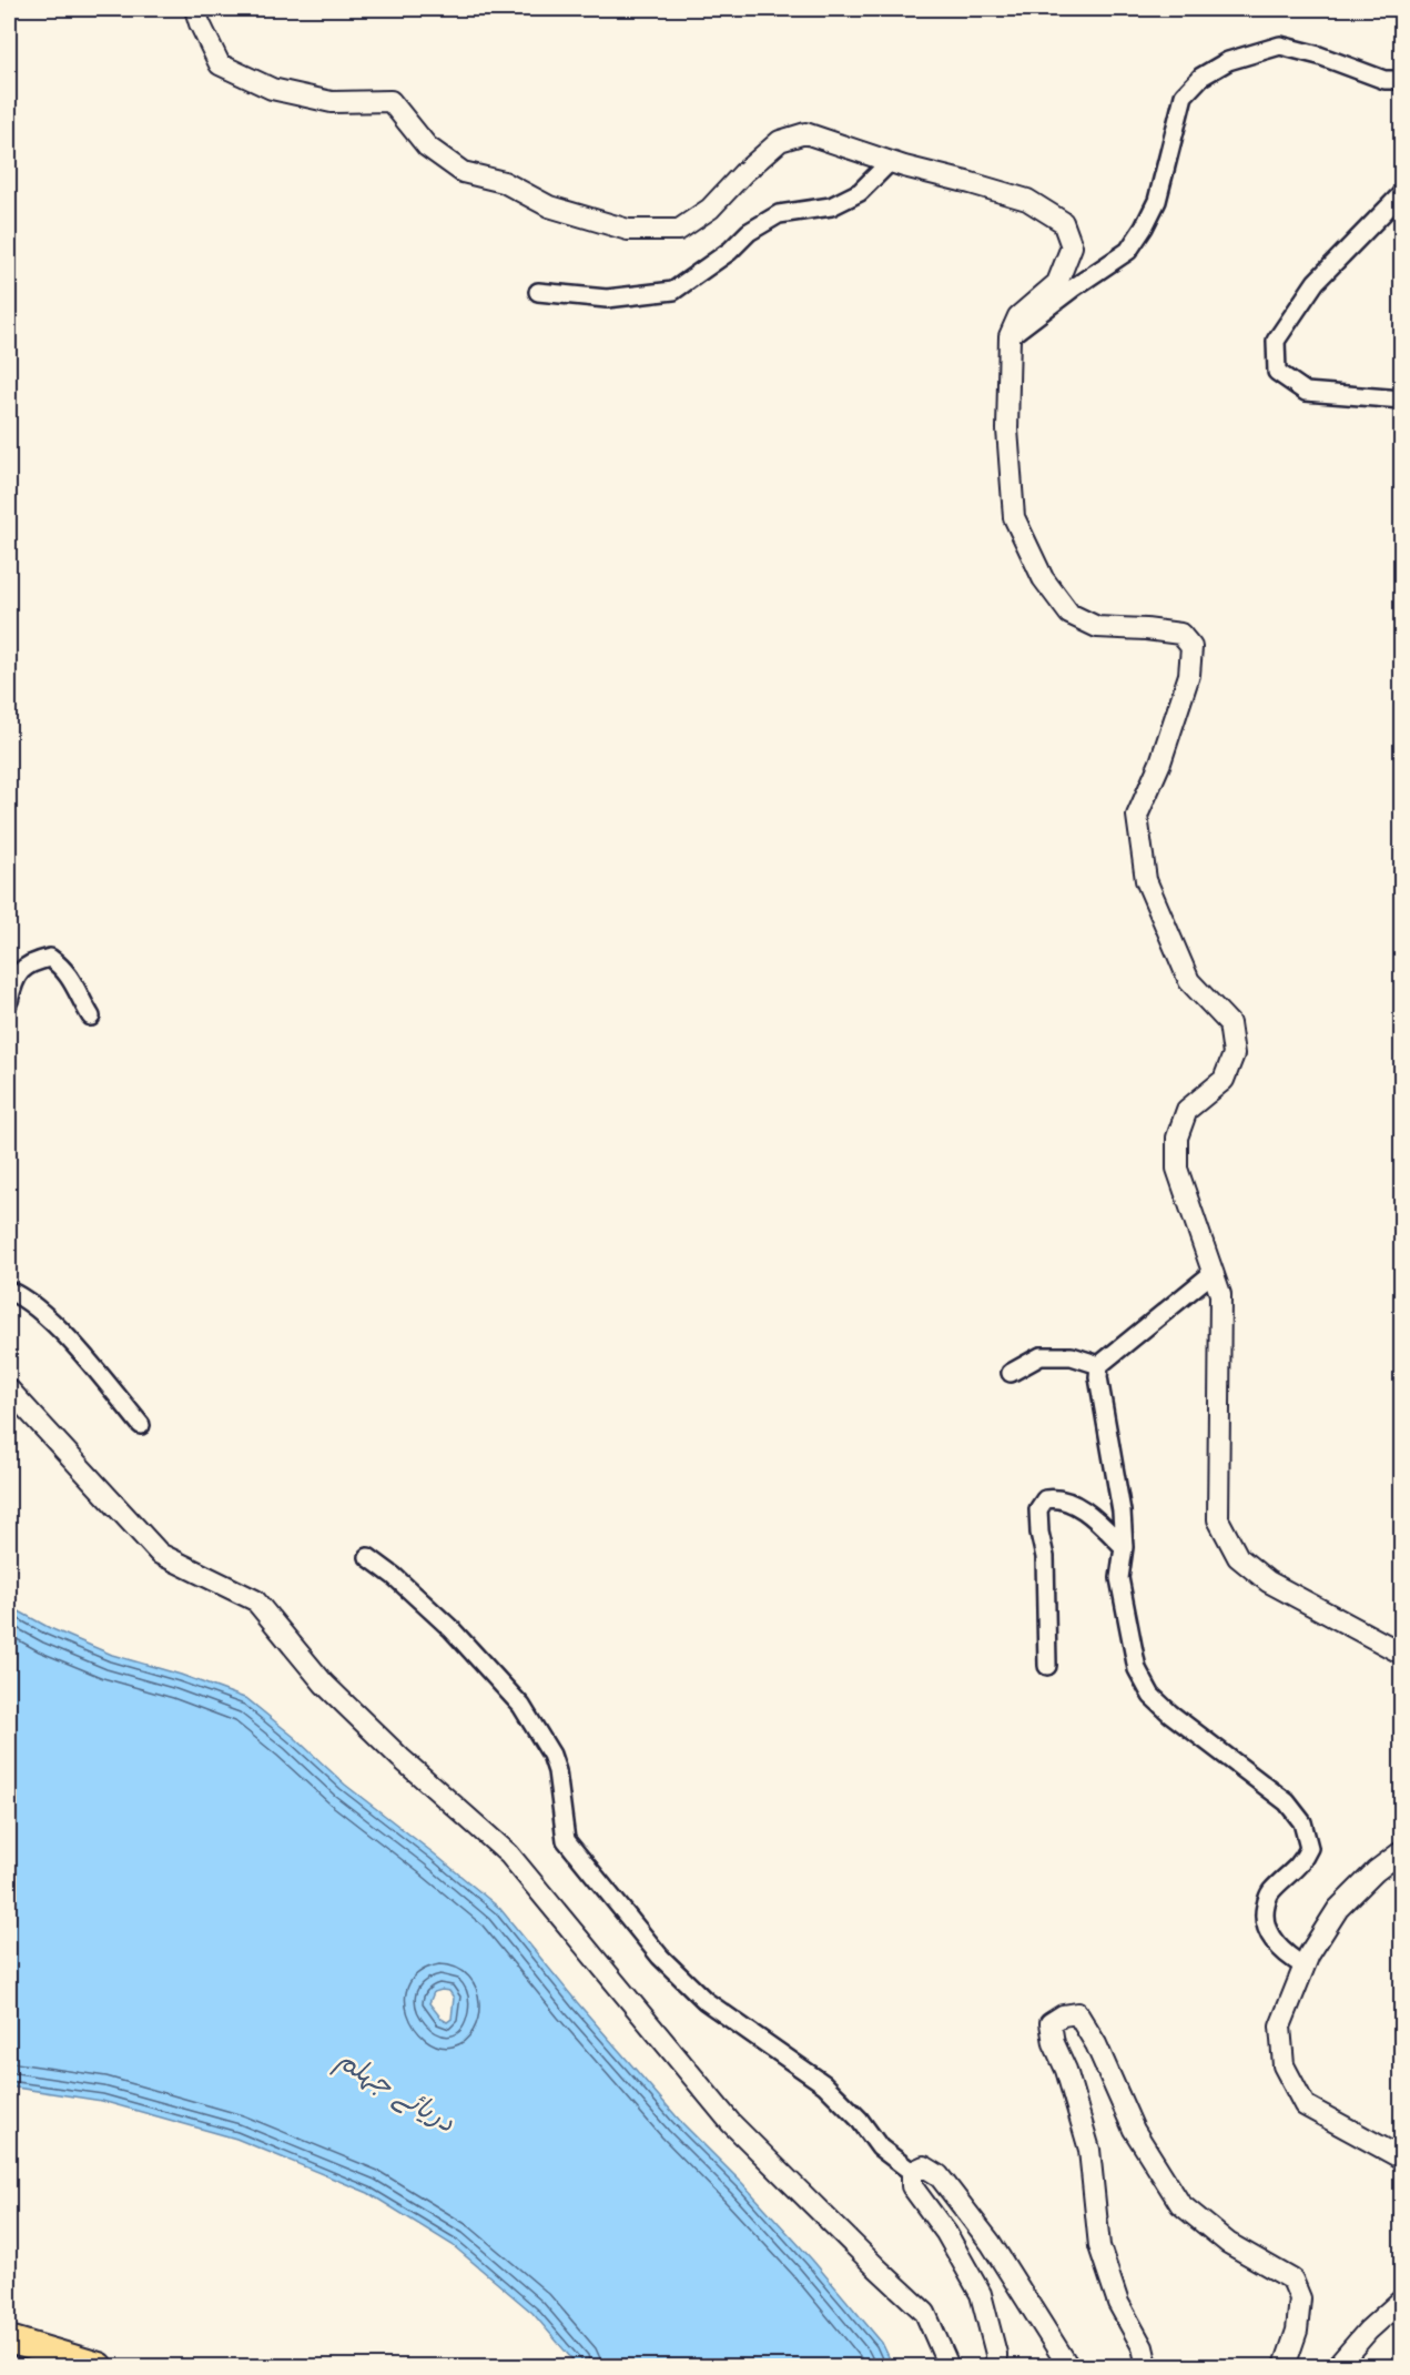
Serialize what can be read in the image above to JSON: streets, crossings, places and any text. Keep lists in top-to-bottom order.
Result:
{
  "water": ["دریائے جہلم"]
}
